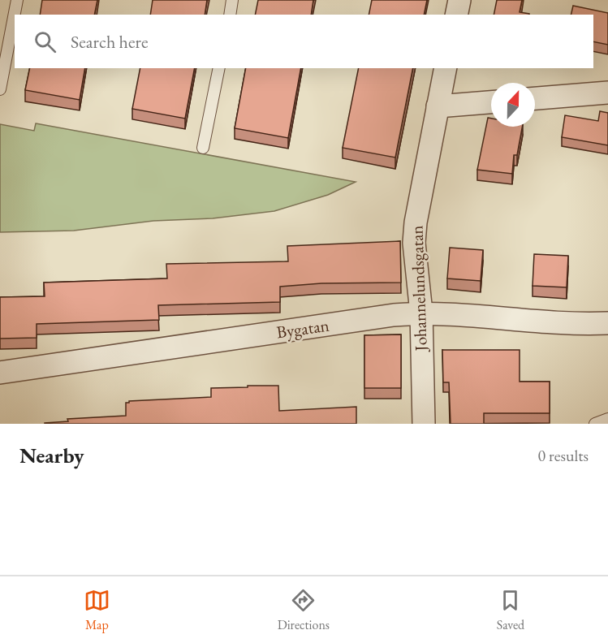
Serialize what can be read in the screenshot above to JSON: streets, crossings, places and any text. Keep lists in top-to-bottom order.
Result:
{
  "streets": {
    "street": ["Johannelundsgatan", "Bygatan"]
  },
  "crossings": [
    ["Johannelundsgatan", "Bygatan"]
  ],
  "north": "top",
  "page": {
    "search": "Search here",
    "heading": ["Nearby", "0 results"],
    "nav": ["Map", "Directions", "Saved"]
  }
}
